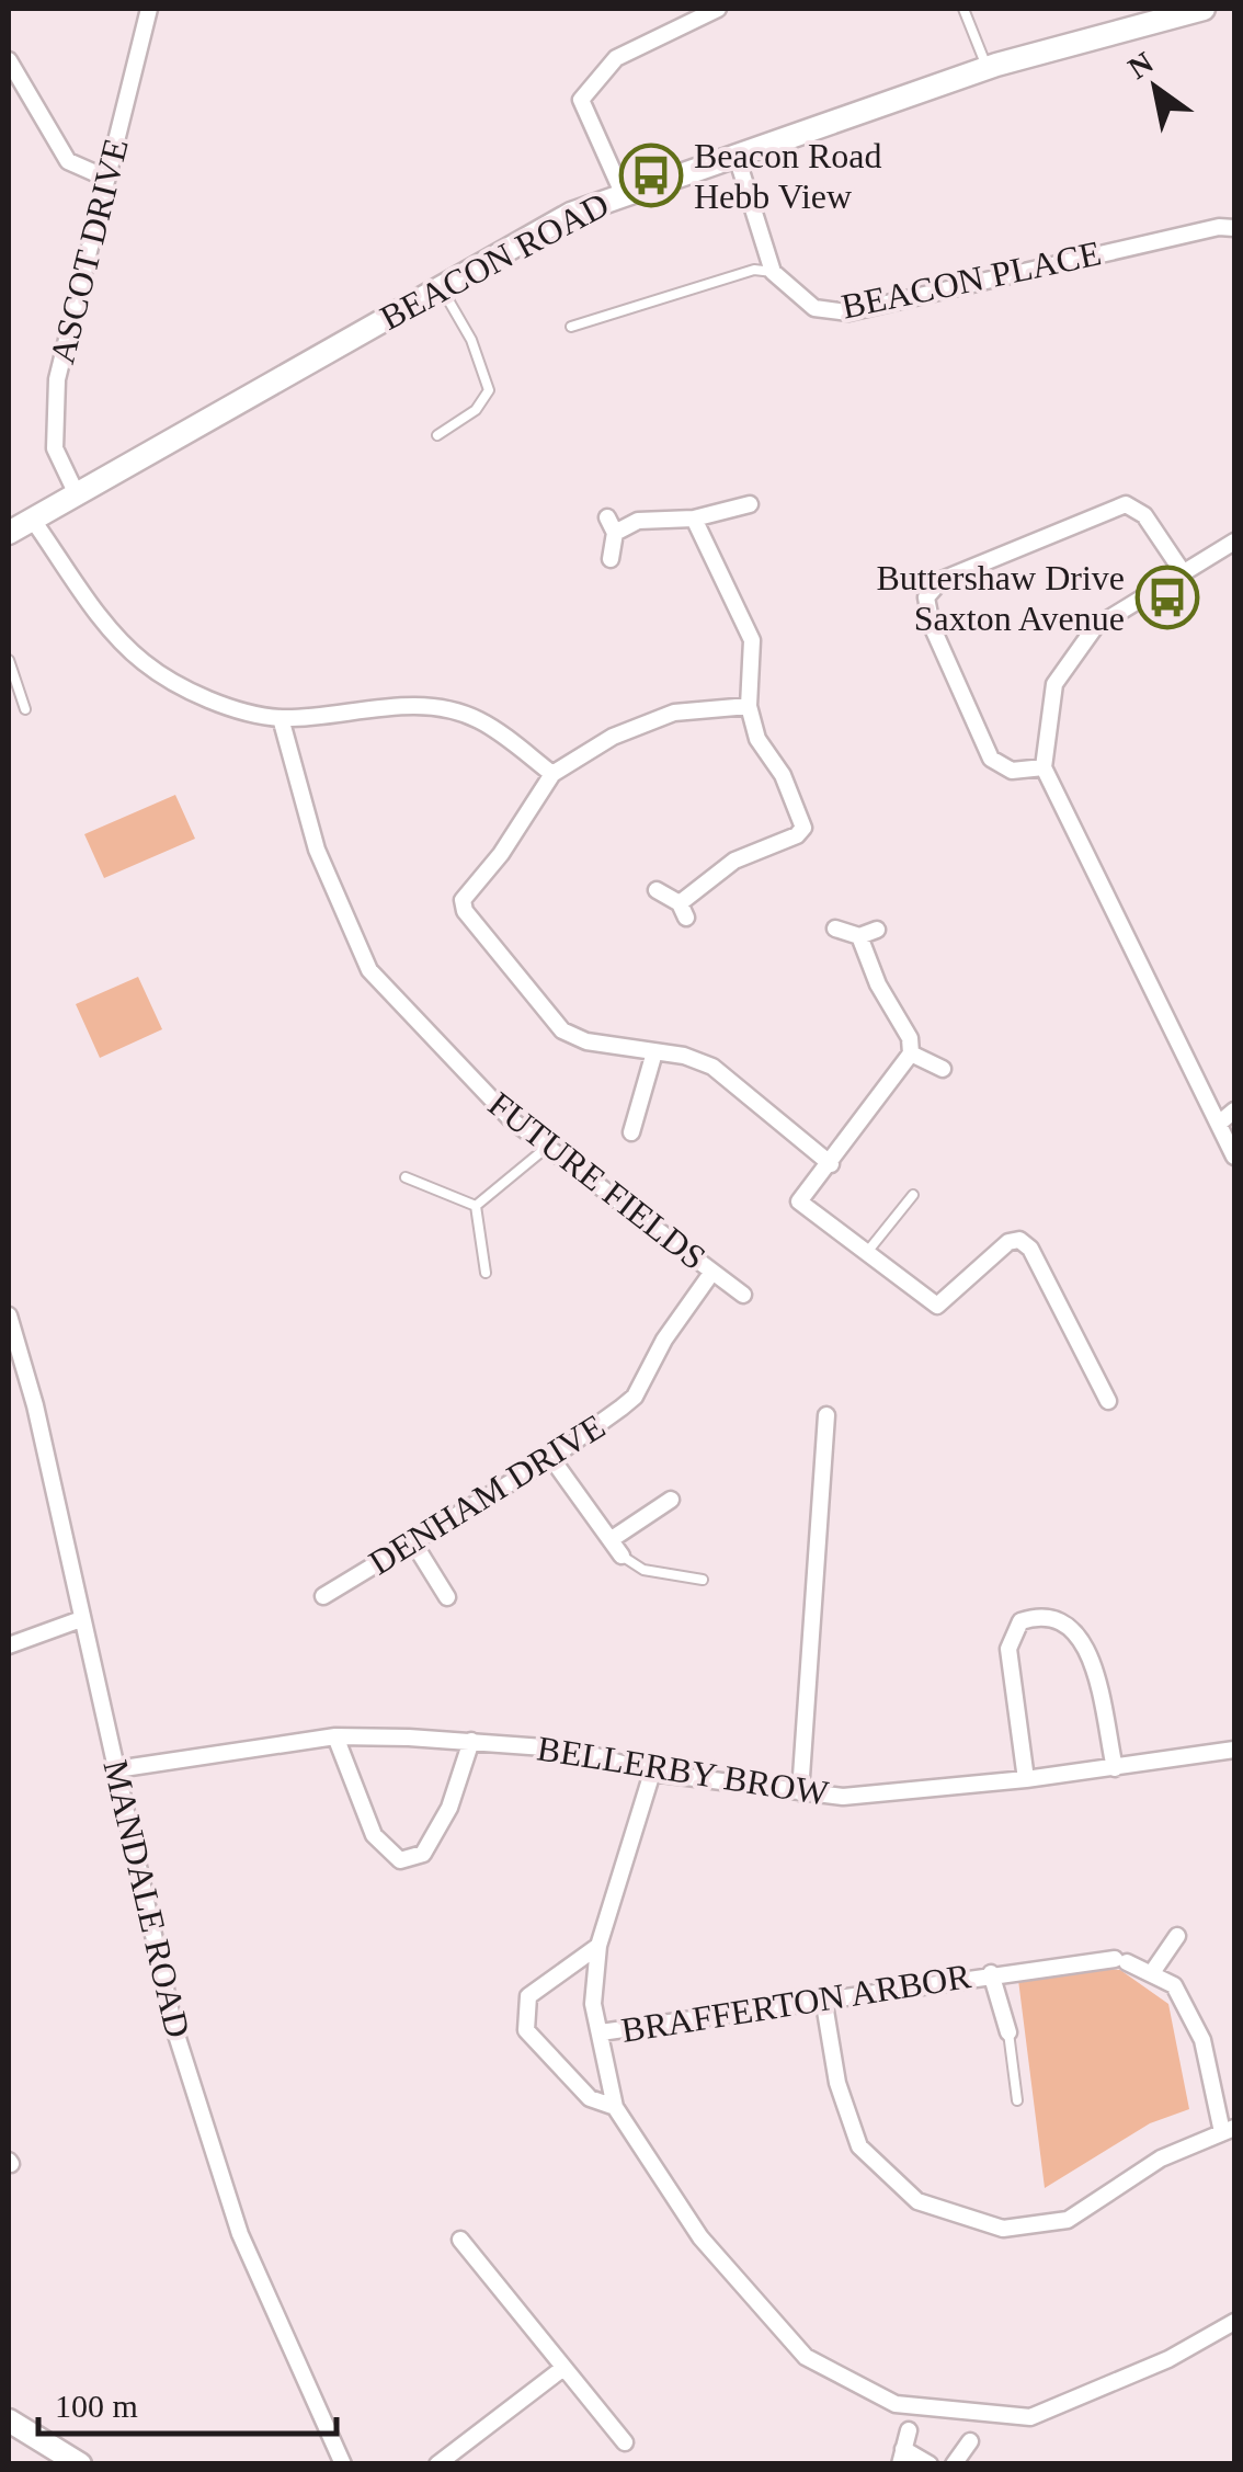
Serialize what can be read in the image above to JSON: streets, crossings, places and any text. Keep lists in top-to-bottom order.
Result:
{
  "streets": {
    "main road": ["BEACON ROAD"],
    "street": [
      "ASCOT DRIVE",
      "BEACON PLACE",
      "FUTURE FIELDS",
      "DENHAM DRIVE",
      "BELLERBY BROW",
      "MANDALE ROAD",
      "BRAFFERTON ARBOR"
    ]
  },
  "crossings": [
    ["ASCOT DRIVE", "BEACON ROAD"],
    ["FUTURE FIELDS", "DENHAM DRIVE"],
    ["BELLERBY BROW", "MANDALE ROAD"]
  ],
  "places": {
    "bus stop": ["Beacon Road Hebb View", "Buttershaw Drive Saxton Avenue"]
  },
  "scale_bar": "100 m",
  "north": "top left"
}
